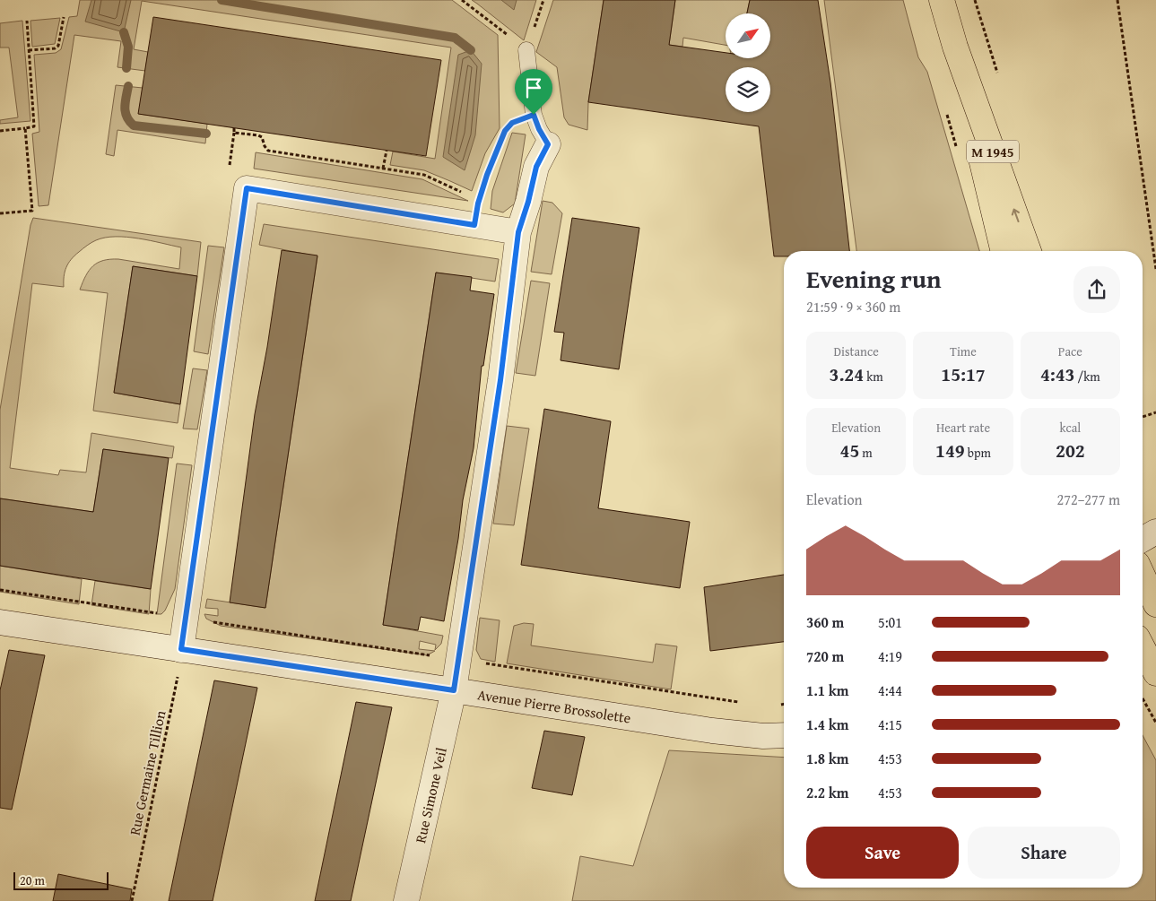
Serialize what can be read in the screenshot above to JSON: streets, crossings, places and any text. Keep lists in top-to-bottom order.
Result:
{
  "streets": {
    "main road": ["M 1945"],
    "street": ["Avenue Pierre Brossolette", "Rue Simone Veil"],
    "path": ["Rue Germaine Tillion"]
  },
  "crossings": [
    ["Avenue Pierre Brossolette", "Rue Germaine Tillion"],
    ["Avenue Pierre Brossolette", "Rue Simone Veil"]
  ],
  "scale_bar": "20 m",
  "north": "top right",
  "page": {
    "heading": ["Evening run", "21:59 · 9 × 360 m"],
    "stats": [
      ["Distance", "3.24 km"],
      ["Time", "15:17"],
      ["Pace", "4:43 /km"],
      ["Elevation", "45 m"],
      ["Heart rate", "149 bpm"],
      ["kcal", "202"]
    ],
    "chart": ["Elevation", "272–277 m"],
    "list": [
      {
        "name": "360 m",
        "note": "5:01"
      },
      {
        "name": "720 m",
        "note": "4:19"
      },
      {
        "name": "1.1 km",
        "note": "4:44"
      },
      {
        "name": "1.4 km",
        "note": "4:15"
      },
      {
        "name": "1.8 km",
        "note": "4:53"
      },
      {
        "name": "2.2 km",
        "note": "4:53"
      }
    ],
    "buttons": ["Save", "Share"],
    "scale": "20 m"
  }
}
